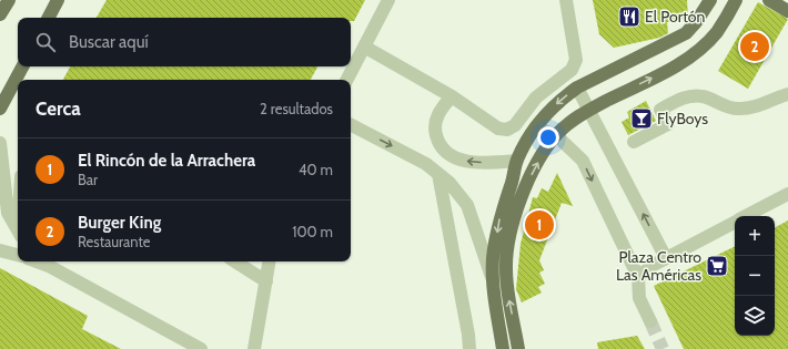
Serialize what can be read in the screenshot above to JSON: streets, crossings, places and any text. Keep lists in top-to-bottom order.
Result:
{
  "places": {
    "restaurant": ["El Portón"],
    "bar": ["FlyBoys"],
    "supermarket": ["Plaza Centro Las Américas"]
  },
  "page": {
    "search": "Buscar aquí",
    "pins": ["2", "1"],
    "heading": ["Cerca", "2 resultados"],
    "list": [
      {
        "mark": "1",
        "name": "El Rincón de la Arrachera",
        "note": "Bar",
        "value": "40 m"
      },
      {
        "mark": "2",
        "name": "Burger King",
        "note": "Restaurante",
        "value": "100 m"
      }
    ],
    "map_buttons": ["+", "−"]
  }
}
